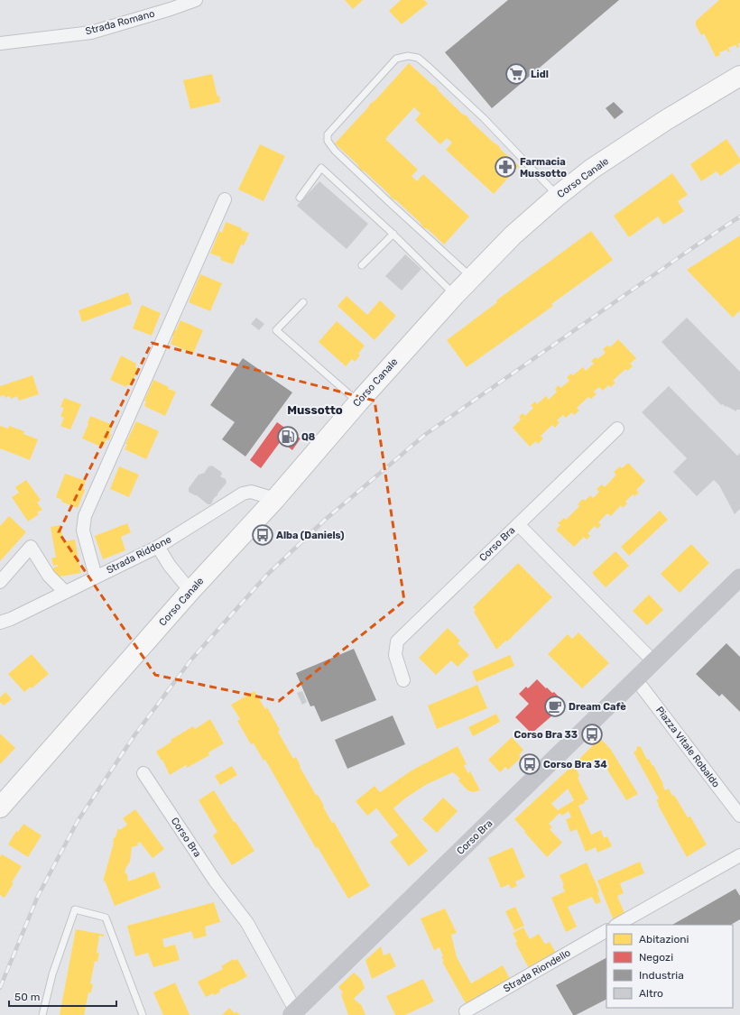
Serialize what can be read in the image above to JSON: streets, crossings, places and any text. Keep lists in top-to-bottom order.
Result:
{
  "streets": {
    "main road": ["Corso Canale"],
    "street": [
      "Strada Romano",
      "Corso Bra",
      "Strada Riddone",
      "Piazza Vitale Robaldo",
      "Strada Riondello"
    ]
  },
  "crossings": [
    ["Corso Canale", "Strada Riddone"],
    ["Corso Bra", "Piazza Vitale Robaldo"]
  ],
  "districts": ["Mussotto"],
  "places": {
    "supermarket": ["Lidl"],
    "pharmacy": ["Farmacia Mussotto"],
    "fuel station": ["Q8"],
    "bus stop": ["Alba (Daniels)", "Corso Bra 33", "Corso Bra 34"],
    "cafe": ["Dream Cafè"]
  },
  "legend": [
    "Abitazioni",
    "Negozi",
    "Industria",
    "Altro"
  ],
  "scale_bar": "50 m"
}
